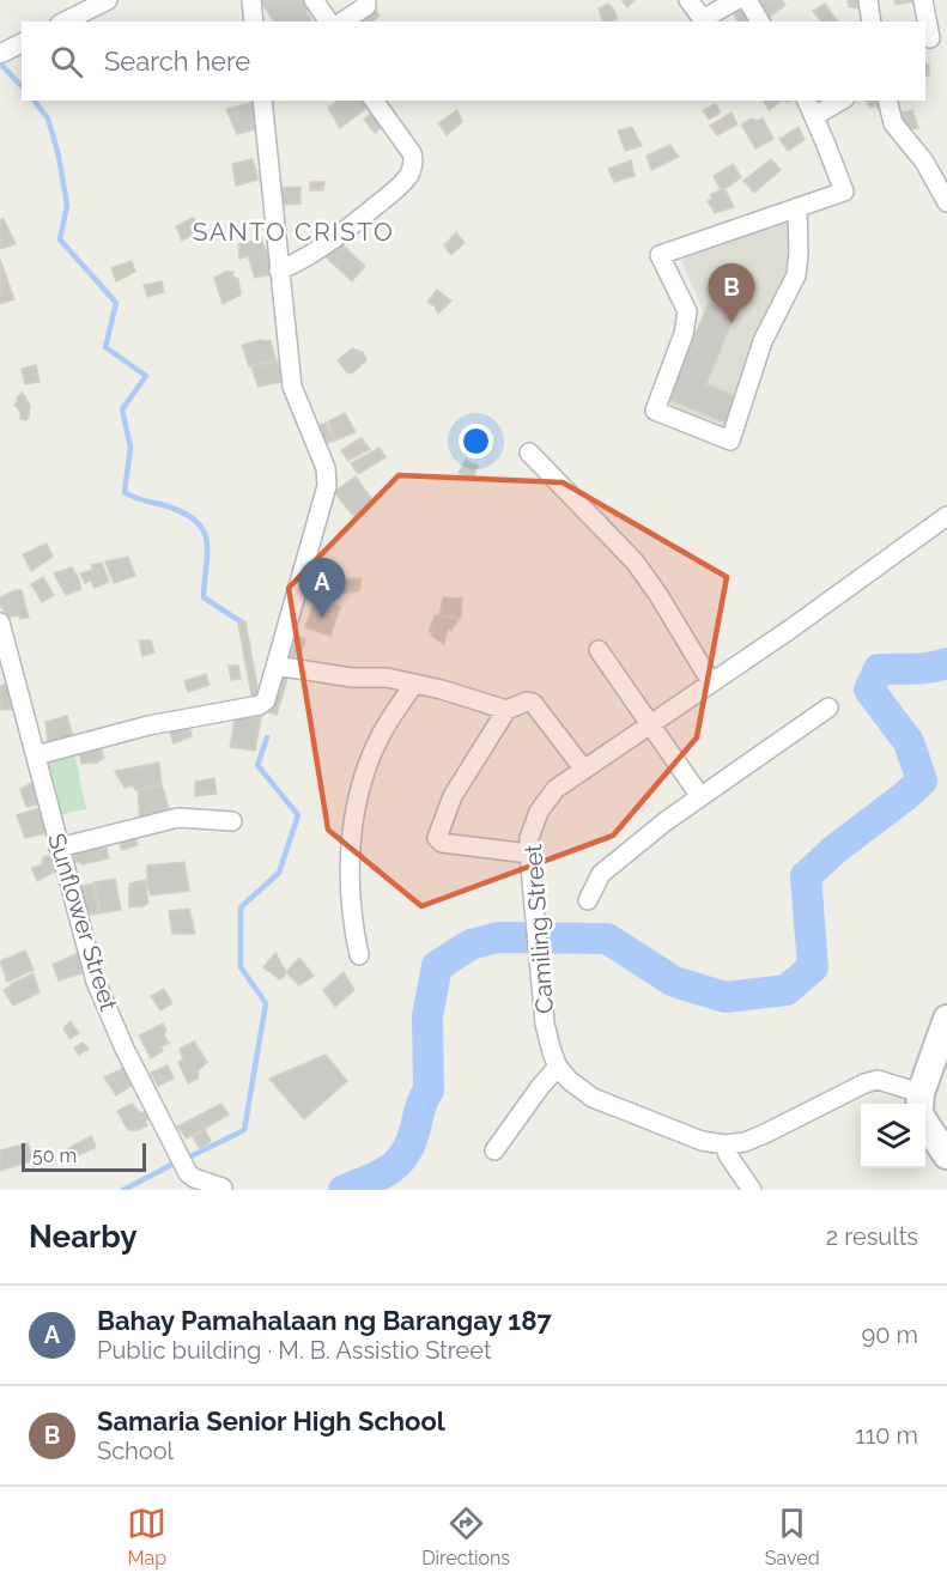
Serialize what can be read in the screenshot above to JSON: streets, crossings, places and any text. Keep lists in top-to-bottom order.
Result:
{
  "streets": {
    "street": ["Sunflower Street", "Camiling Street"]
  },
  "districts": ["SANTO CRISTO"],
  "scale_bar": "50 m",
  "page": {
    "search": "Search here",
    "pins": ["B", "A"],
    "scale": "50 m",
    "heading": ["Nearby", "2 results"],
    "list": [
      {
        "mark": "A",
        "name": "Bahay Pamahalaan ng Barangay 187",
        "note": "Public building · M. B. Assistio Street",
        "value": "90 m"
      },
      {
        "mark": "B",
        "name": "Samaria Senior High School",
        "note": "School",
        "value": "110 m"
      }
    ],
    "nav": ["Map", "Directions", "Saved"]
  }
}
